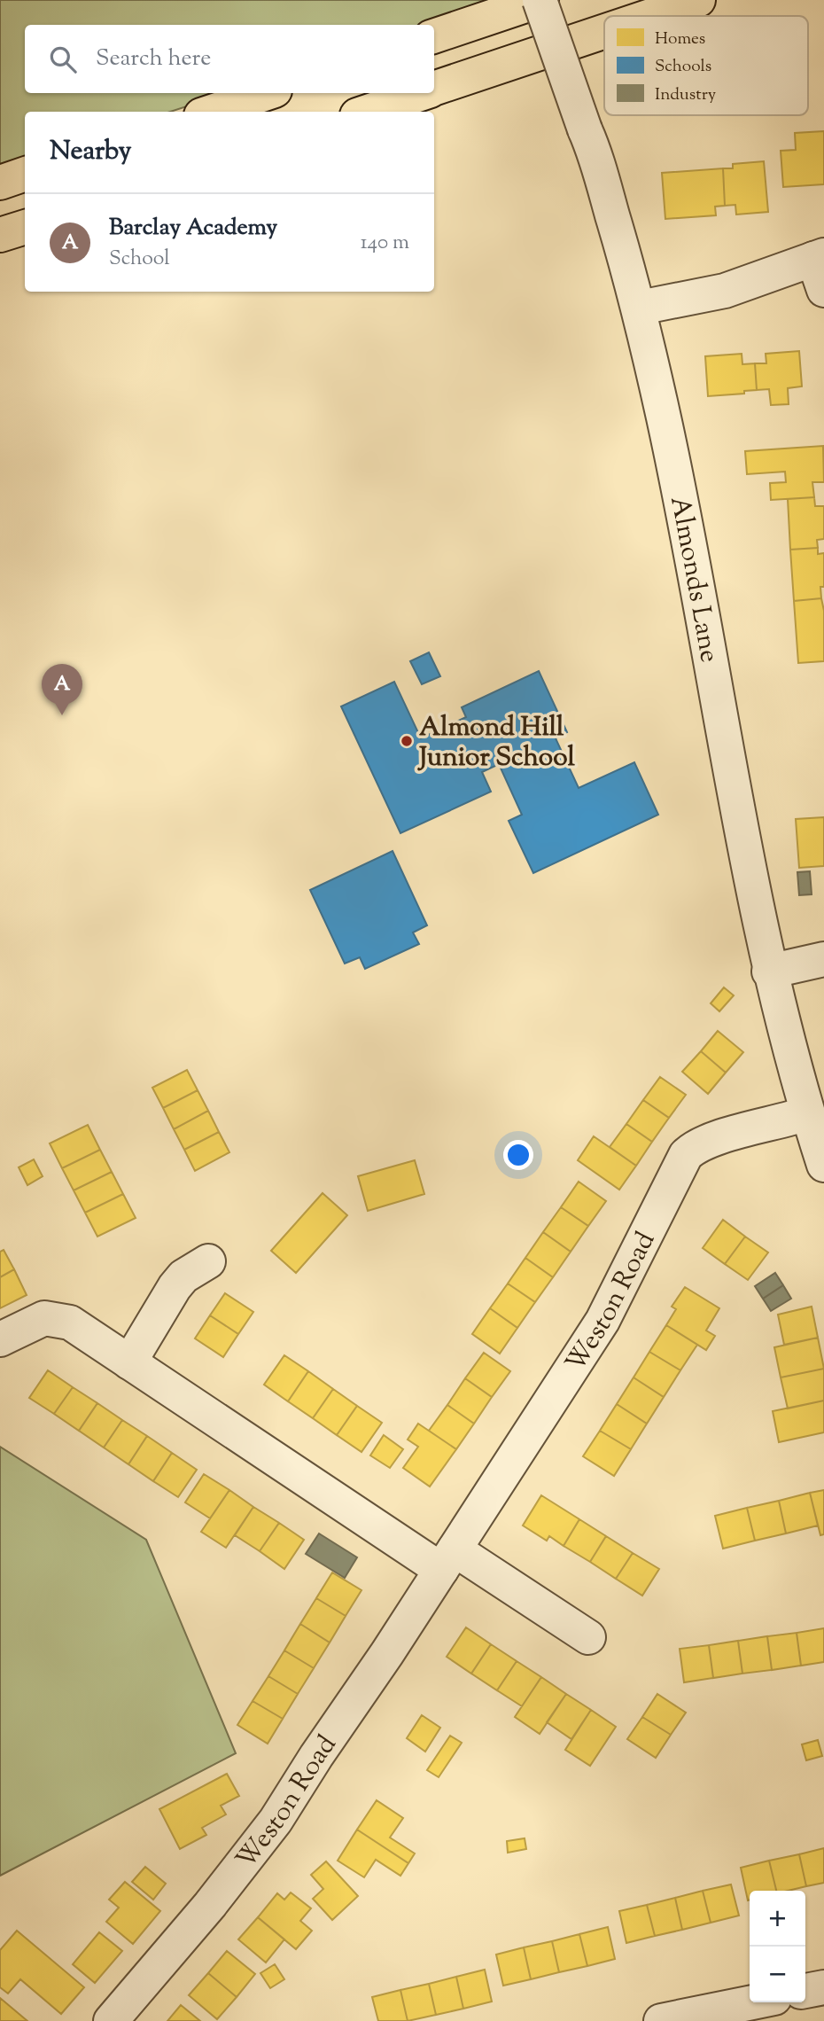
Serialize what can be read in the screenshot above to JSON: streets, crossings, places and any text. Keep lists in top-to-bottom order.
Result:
{
  "streets": {
    "street": ["Almonds Lane", "Weston Road"]
  },
  "crossings": [
    ["Almonds Lane", "Weston Road"]
  ],
  "places": ["Almond Hill Junior School"],
  "legend": ["Homes", "Schools", "Industry"],
  "page": {
    "search": "Search here",
    "heading": "Nearby",
    "list": [
      {
        "mark": "A",
        "name": "Barclay Academy",
        "note": "School",
        "value": "140 m"
      }
    ],
    "pins": "A",
    "map_buttons": ["+", "−"]
  }
}
